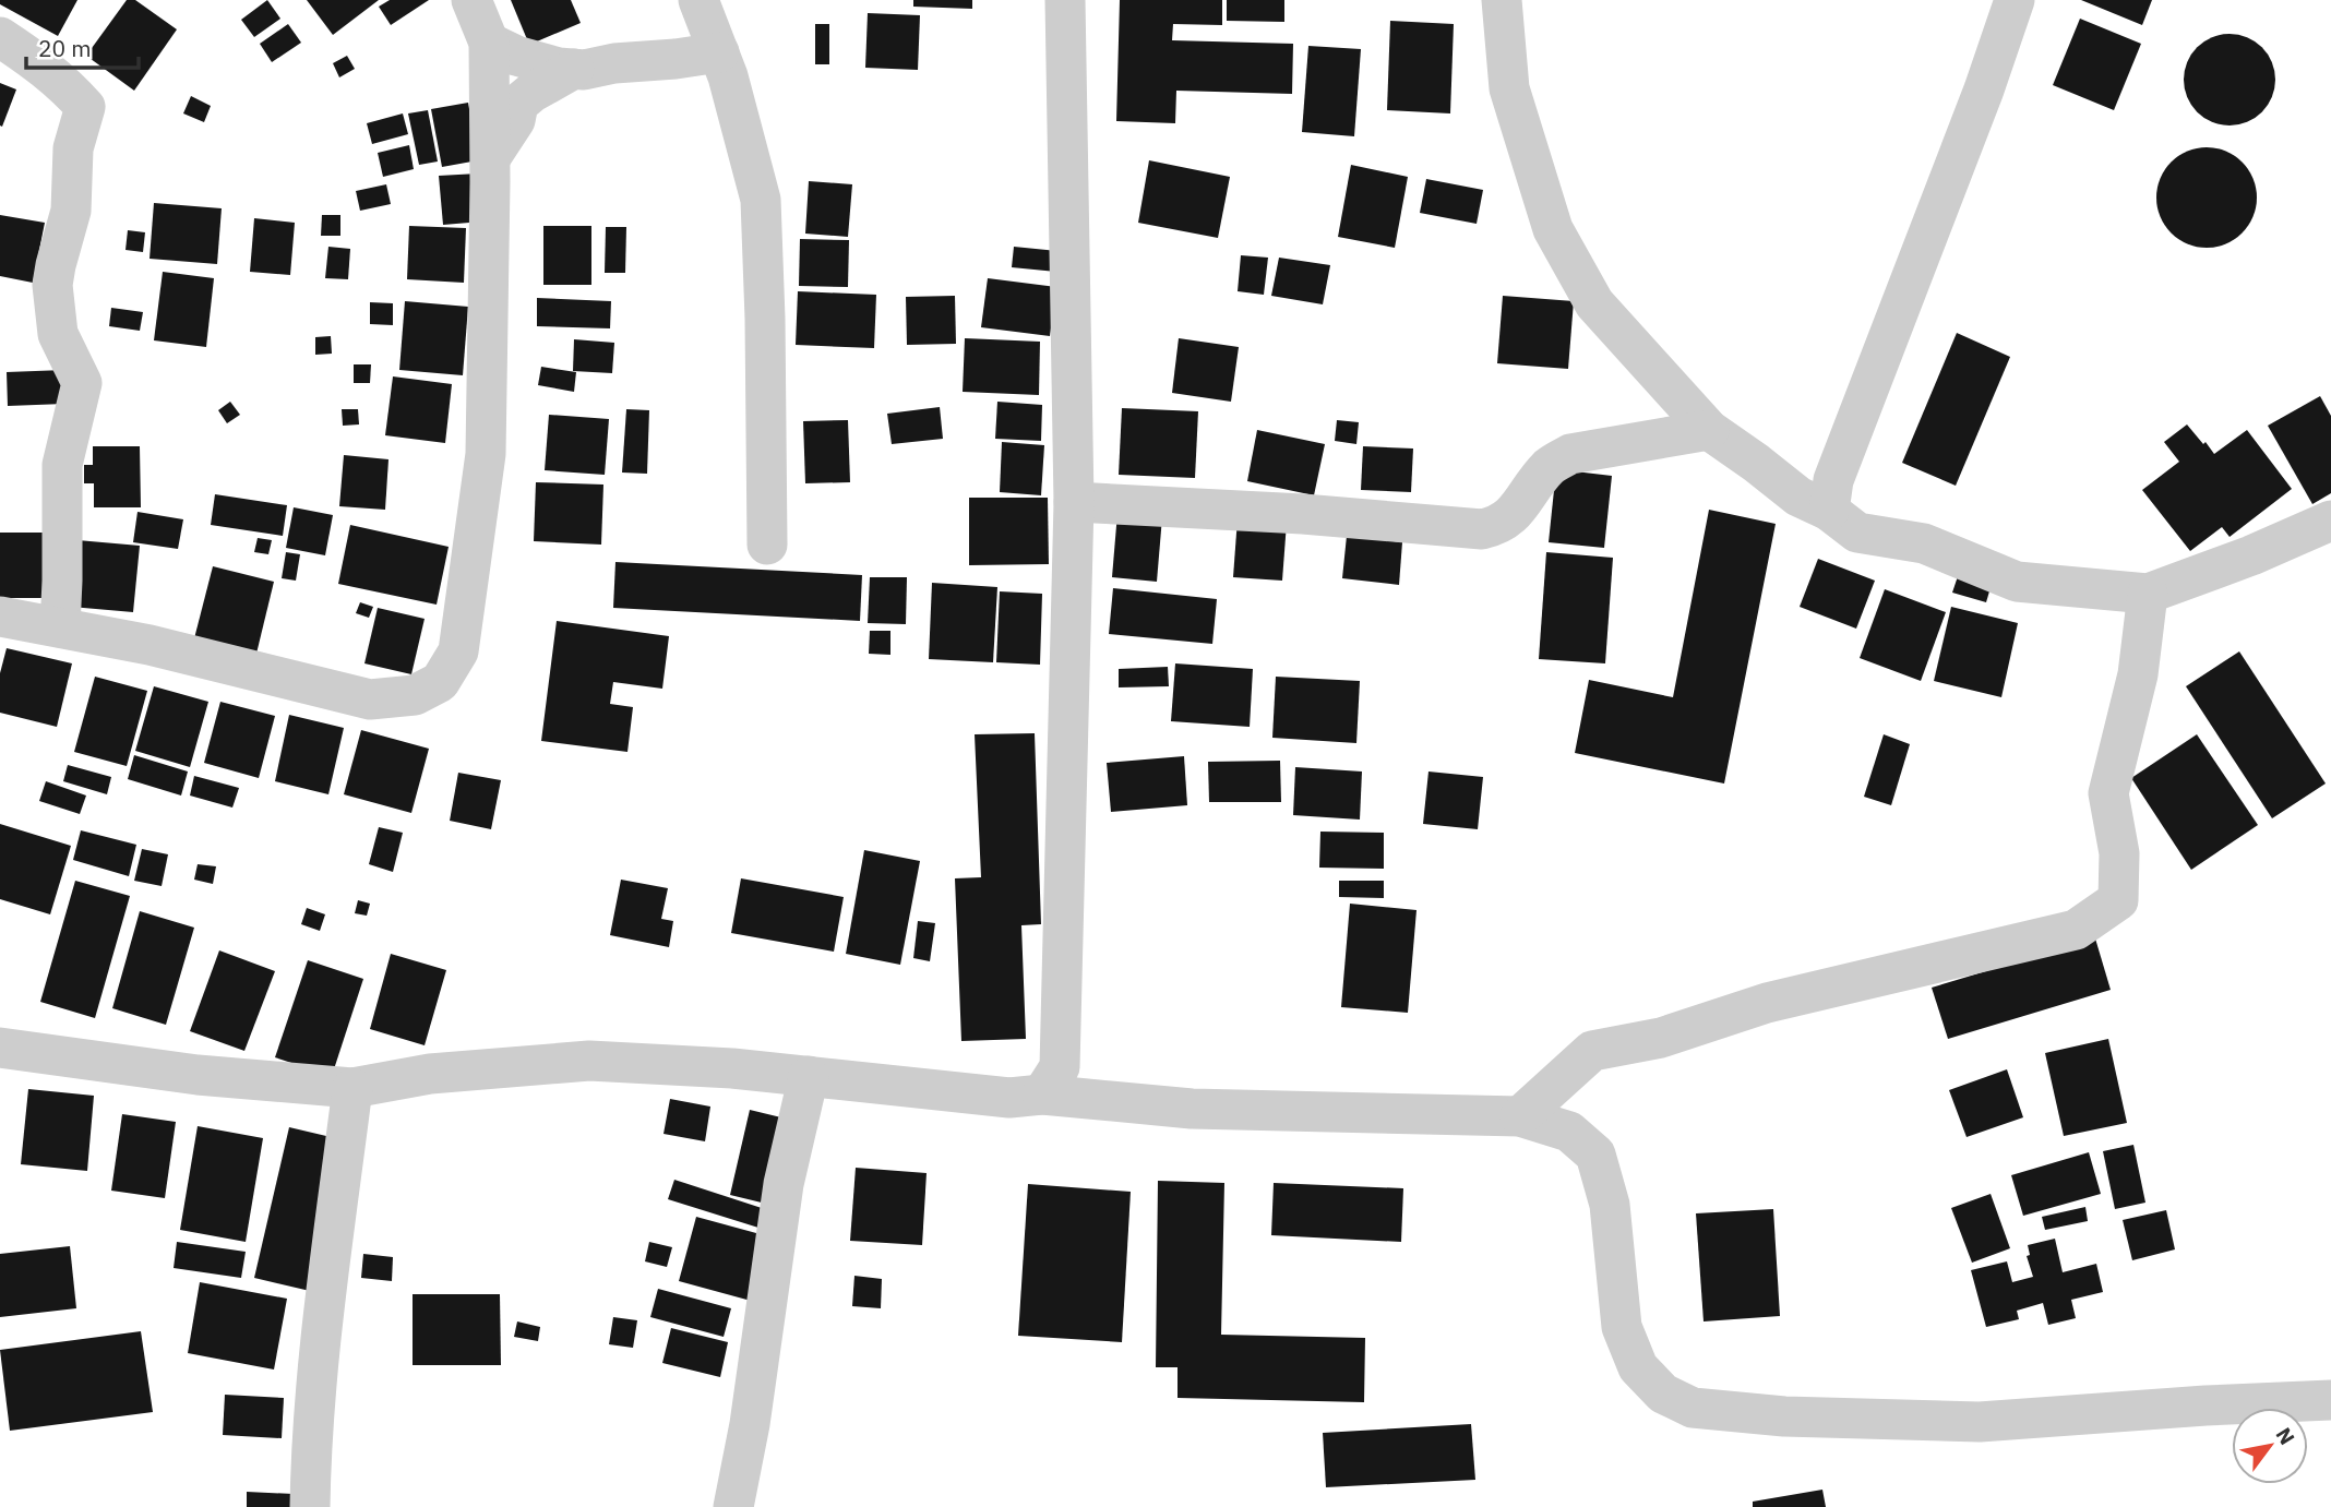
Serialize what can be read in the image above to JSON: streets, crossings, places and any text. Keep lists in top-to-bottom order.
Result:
{
  "scale_bar": "20 m",
  "north": "top right"
}
